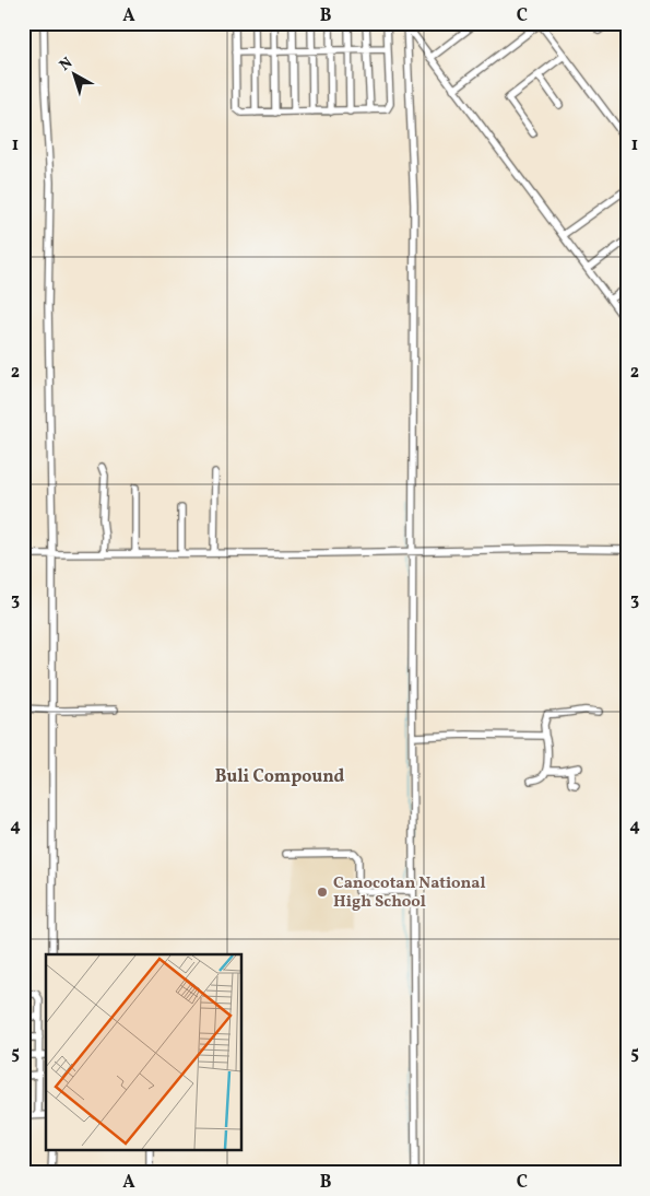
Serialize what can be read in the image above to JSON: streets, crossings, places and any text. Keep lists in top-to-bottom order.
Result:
{
  "districts": ["Buli Compound"],
  "places": ["Canocotan National High School"],
  "north": "top left",
  "grid": {
    "columns": ["A", "B", "C"],
    "rows": [
      "1",
      "2",
      "3",
      "4",
      "5"
    ]
  }
}
